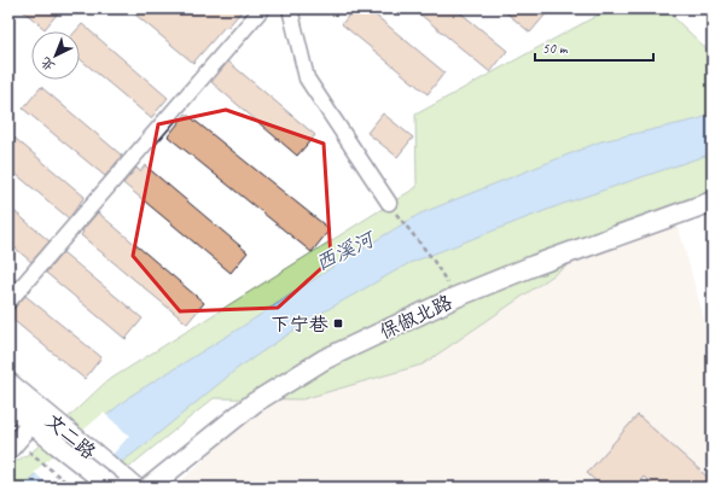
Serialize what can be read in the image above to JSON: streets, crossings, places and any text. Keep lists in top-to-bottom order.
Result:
{
  "streets": {
    "main road": ["保俶北路", "文二路"]
  },
  "water": ["西溪河"],
  "places": {
    "transit": ["下宁巷"]
  },
  "scale_bar": "50 m",
  "north": "bottom left"
}
